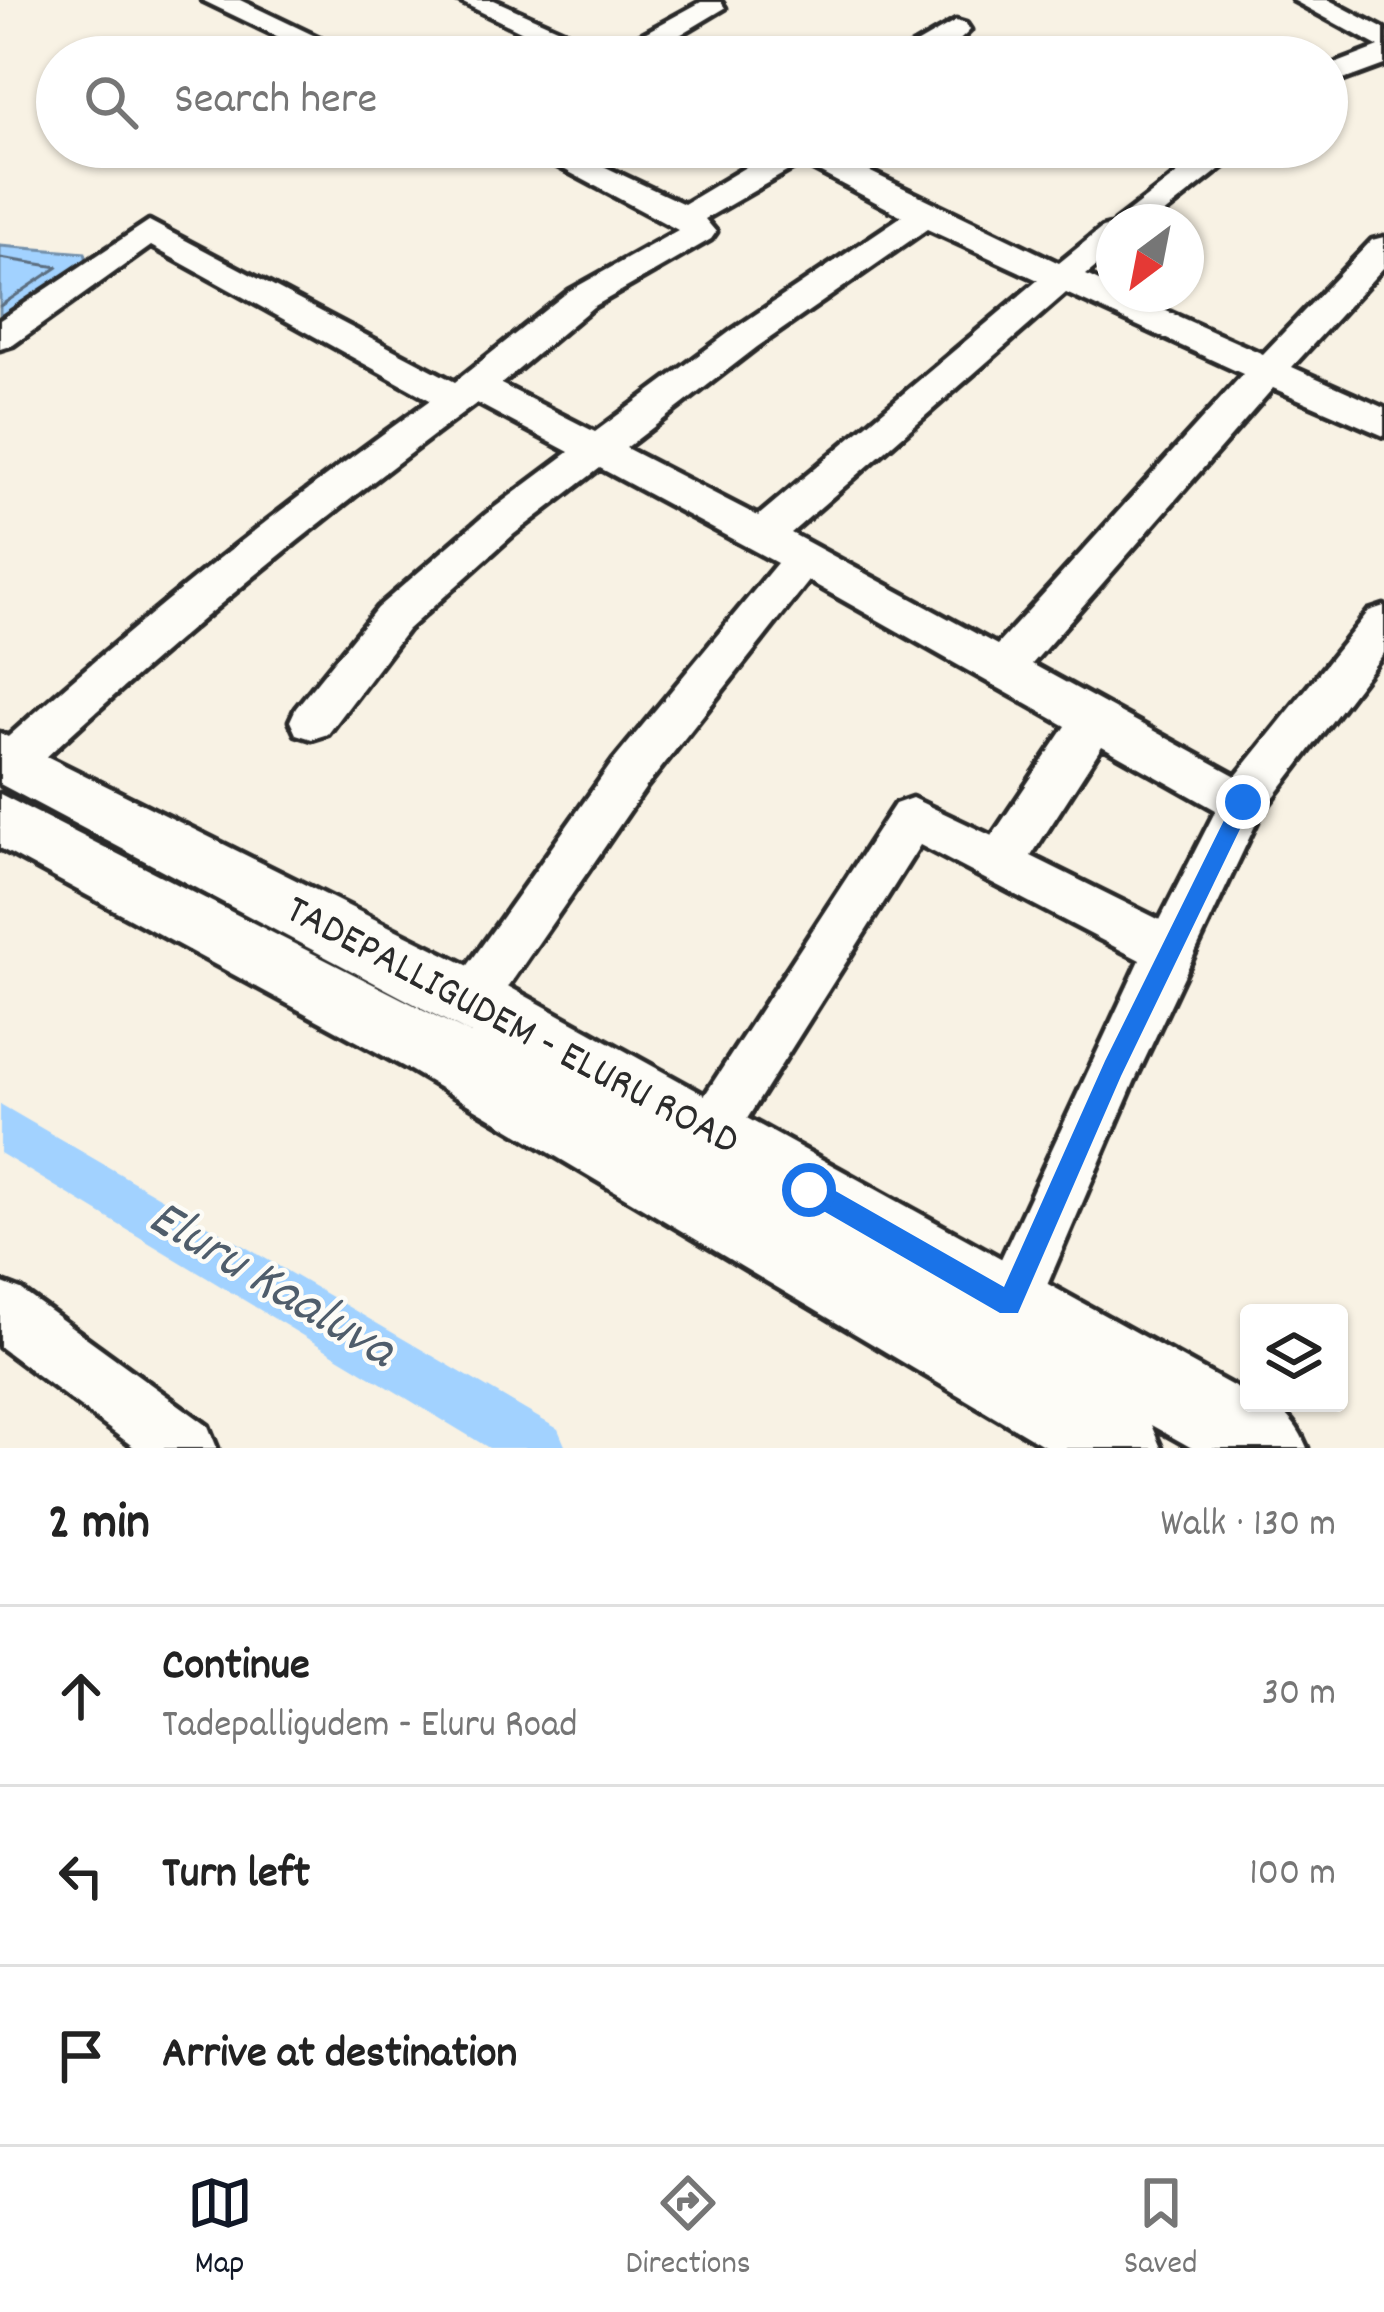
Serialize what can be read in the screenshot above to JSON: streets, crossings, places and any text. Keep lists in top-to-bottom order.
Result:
{
  "streets": {
    "main road": ["TADEPALLIGUDEM - ELURU ROAD"]
  },
  "water": ["Eluru Kaaluva"],
  "north": "bottom left",
  "page": {
    "search": "Search here",
    "heading": ["2 min", "Walk · 130 m"],
    "list": [
      ["Continue", "Tadepalligudem - Eluru Road", "30 m"],
      ["Turn left", "100 m"],
      "Arrive at destination"
    ],
    "nav": ["Map", "Directions", "Saved"]
  }
}
